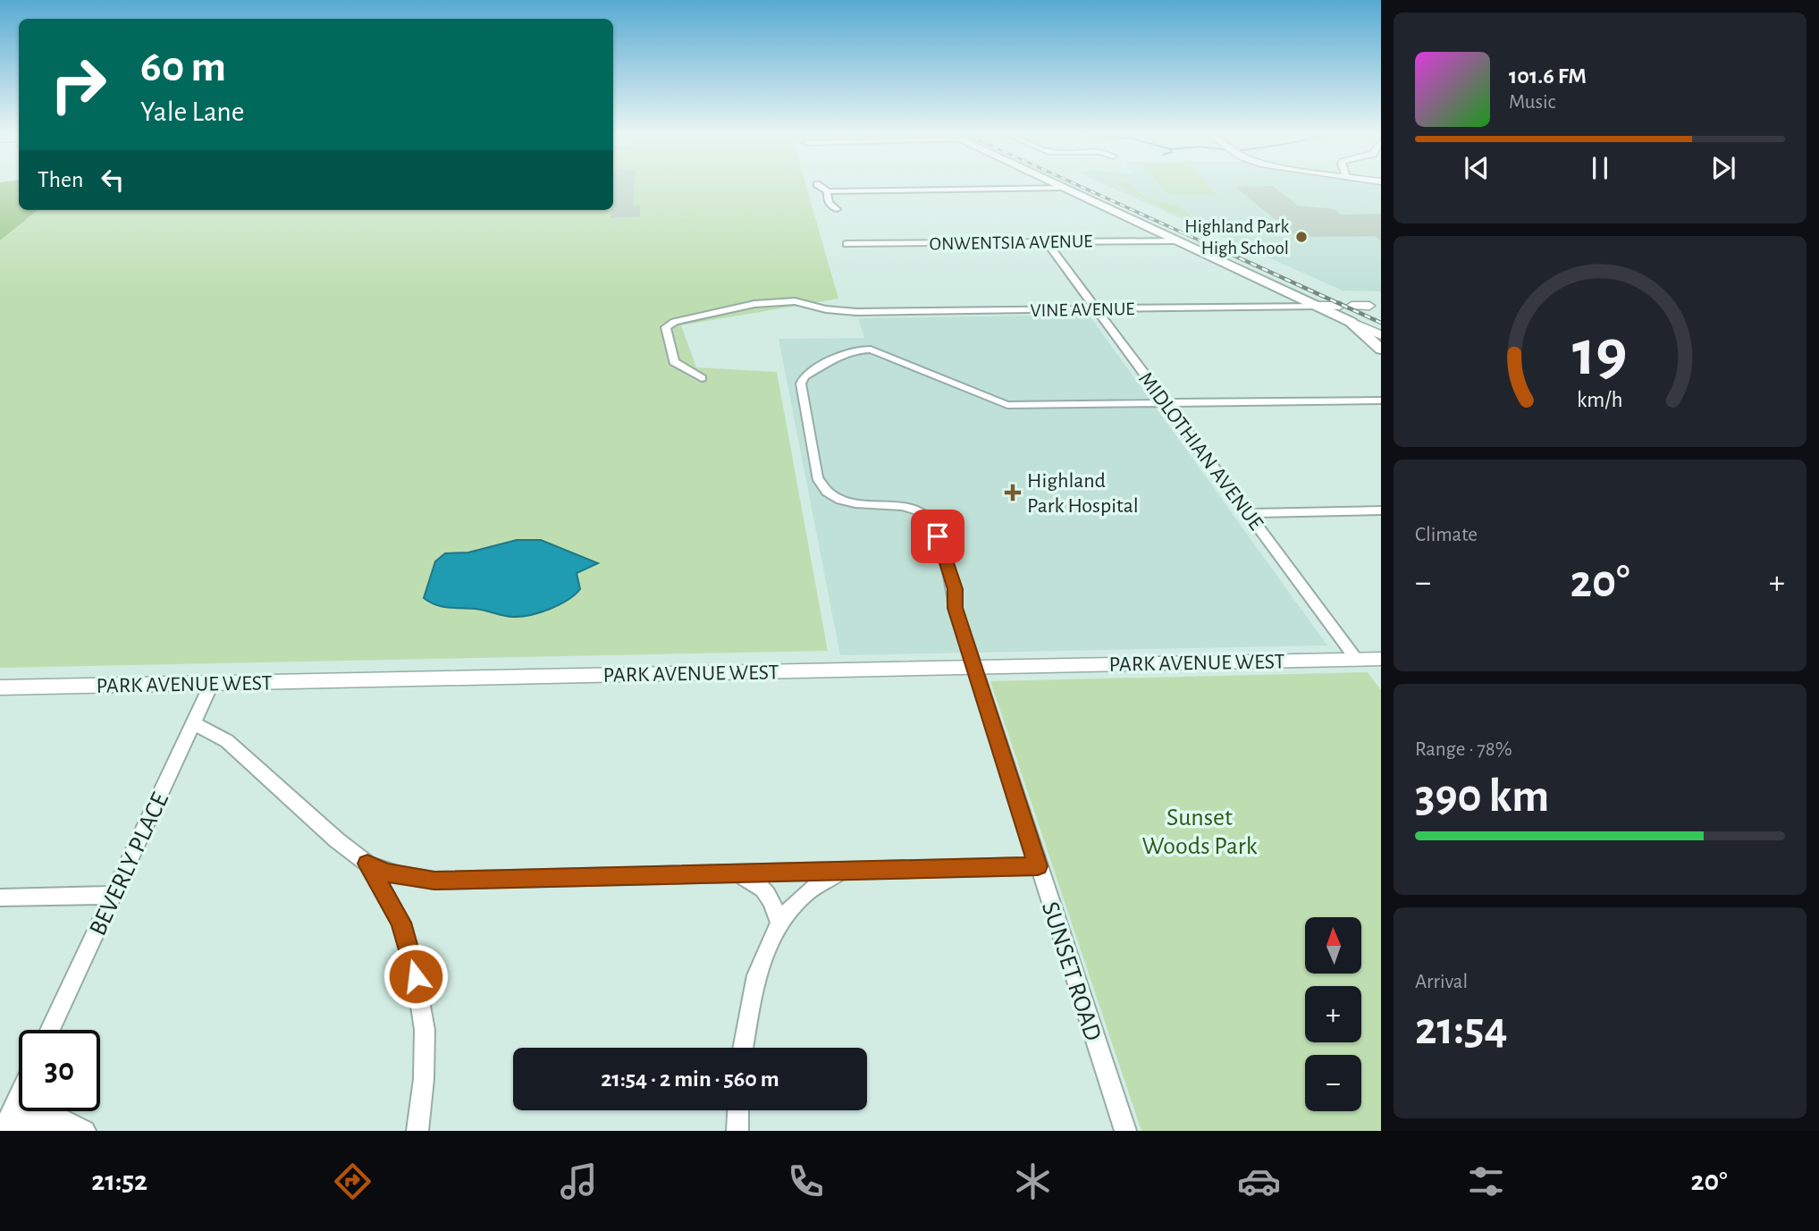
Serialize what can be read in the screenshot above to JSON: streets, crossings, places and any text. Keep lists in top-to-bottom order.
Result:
{
  "streets": {
    "street": [
      "ONWENTSIA AVENUE",
      "VINE AVENUE",
      "MIDLOTHIAN AVENUE",
      "PARK AVENUE WEST",
      "BEVERLY PLACE",
      "SUNSET ROAD"
    ]
  },
  "crossings": [
    ["ONWENTSIA AVENUE", "MIDLOTHIAN AVENUE"],
    ["VINE AVENUE", "MIDLOTHIAN AVENUE"],
    ["MIDLOTHIAN AVENUE", "PARK AVENUE WEST"],
    ["MIDLOTHIAN AVENUE", "SUNSET ROAD"],
    ["PARK AVENUE WEST", "BEVERLY PLACE"],
    ["PARK AVENUE WEST", "SUNSET ROAD"]
  ],
  "parks": ["Sunset Woods Park"],
  "places": {
    "other": ["Highland Park High School"],
    "health": ["Highland Park Hospital"]
  },
  "north": "top",
  "page": {
    "turn": ["60 m", "Yale Lane"],
    "song": ["101.6 FM", "Music"],
    "then": "Then",
    "tile": [
      "Climate",
      ["Range · 78%", "390 km"],
      ["Arrival", "21:54"]
    ],
    "heat": ["−", "20°", "+"],
    "map_buttons": ["+", "−"],
    "limit": "30",
    "trip": "21:54 · 2 min · 560 m",
    "tabs": ["21:52", "20°"],
    "gauge": ["19", "km/h"]
  }
}
